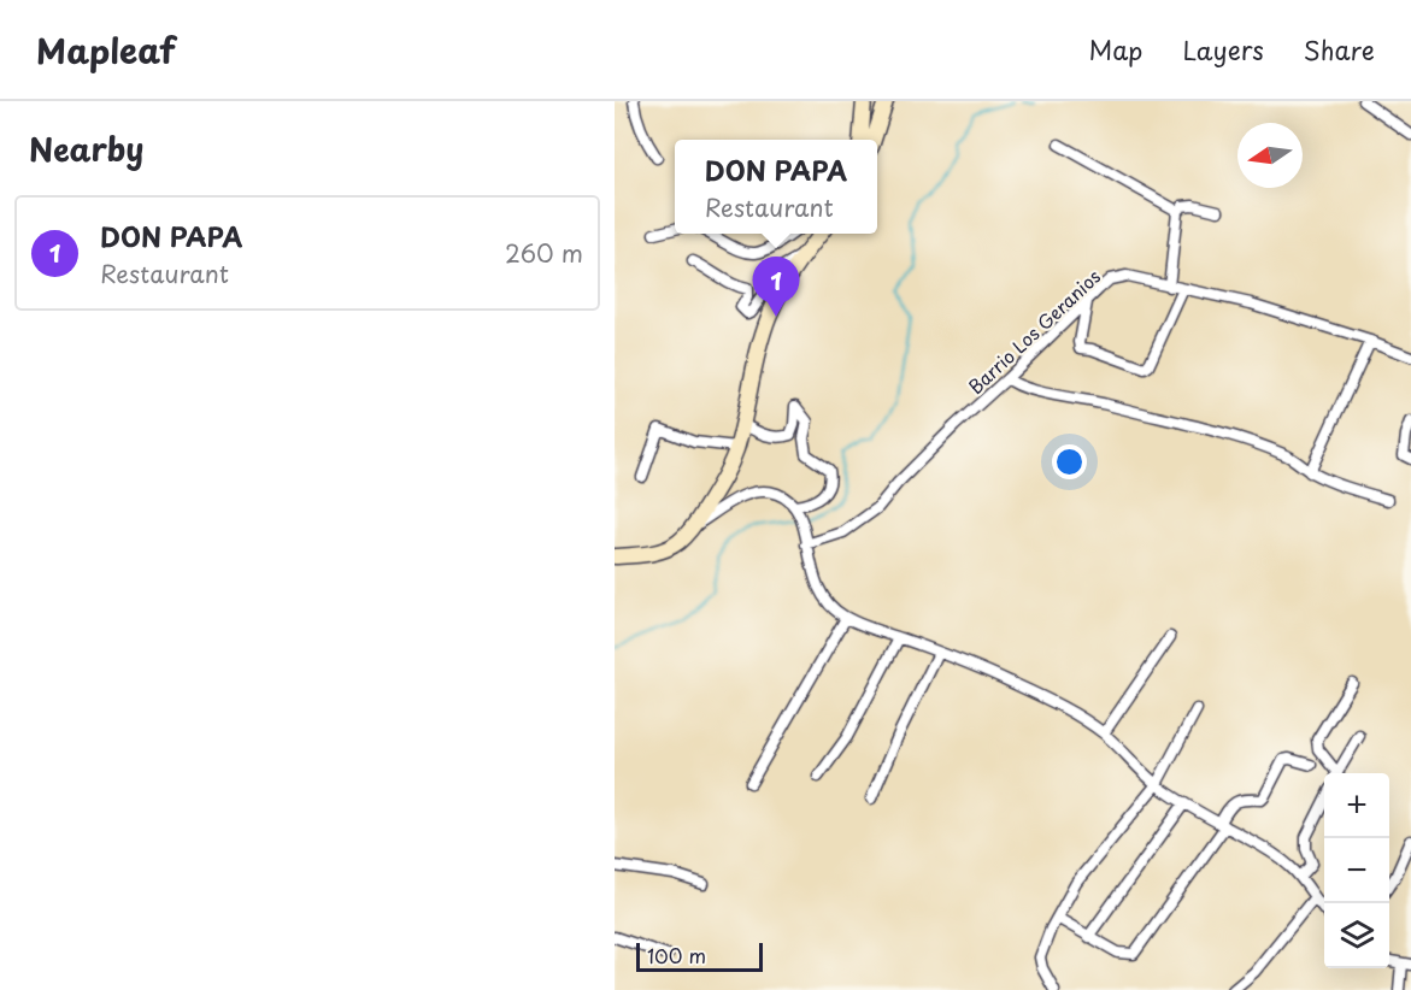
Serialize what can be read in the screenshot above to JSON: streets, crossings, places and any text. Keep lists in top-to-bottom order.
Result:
{
  "streets": {
    "street": ["Barrio Los Geranios"]
  },
  "scale_bar": "100 m",
  "north": "left",
  "page": {
    "header": "Mapleaf",
    "nav": ["Map", "Layers", "Share"],
    "heading": "Nearby",
    "popup": ["DON PAPA", "Restaurant"],
    "list": [
      {
        "mark": "1",
        "name": "DON PAPA",
        "note": "Restaurant",
        "value": "260 m"
      }
    ],
    "pins": "1",
    "map_buttons": ["+", "−"],
    "scale": "100 m"
  }
}
